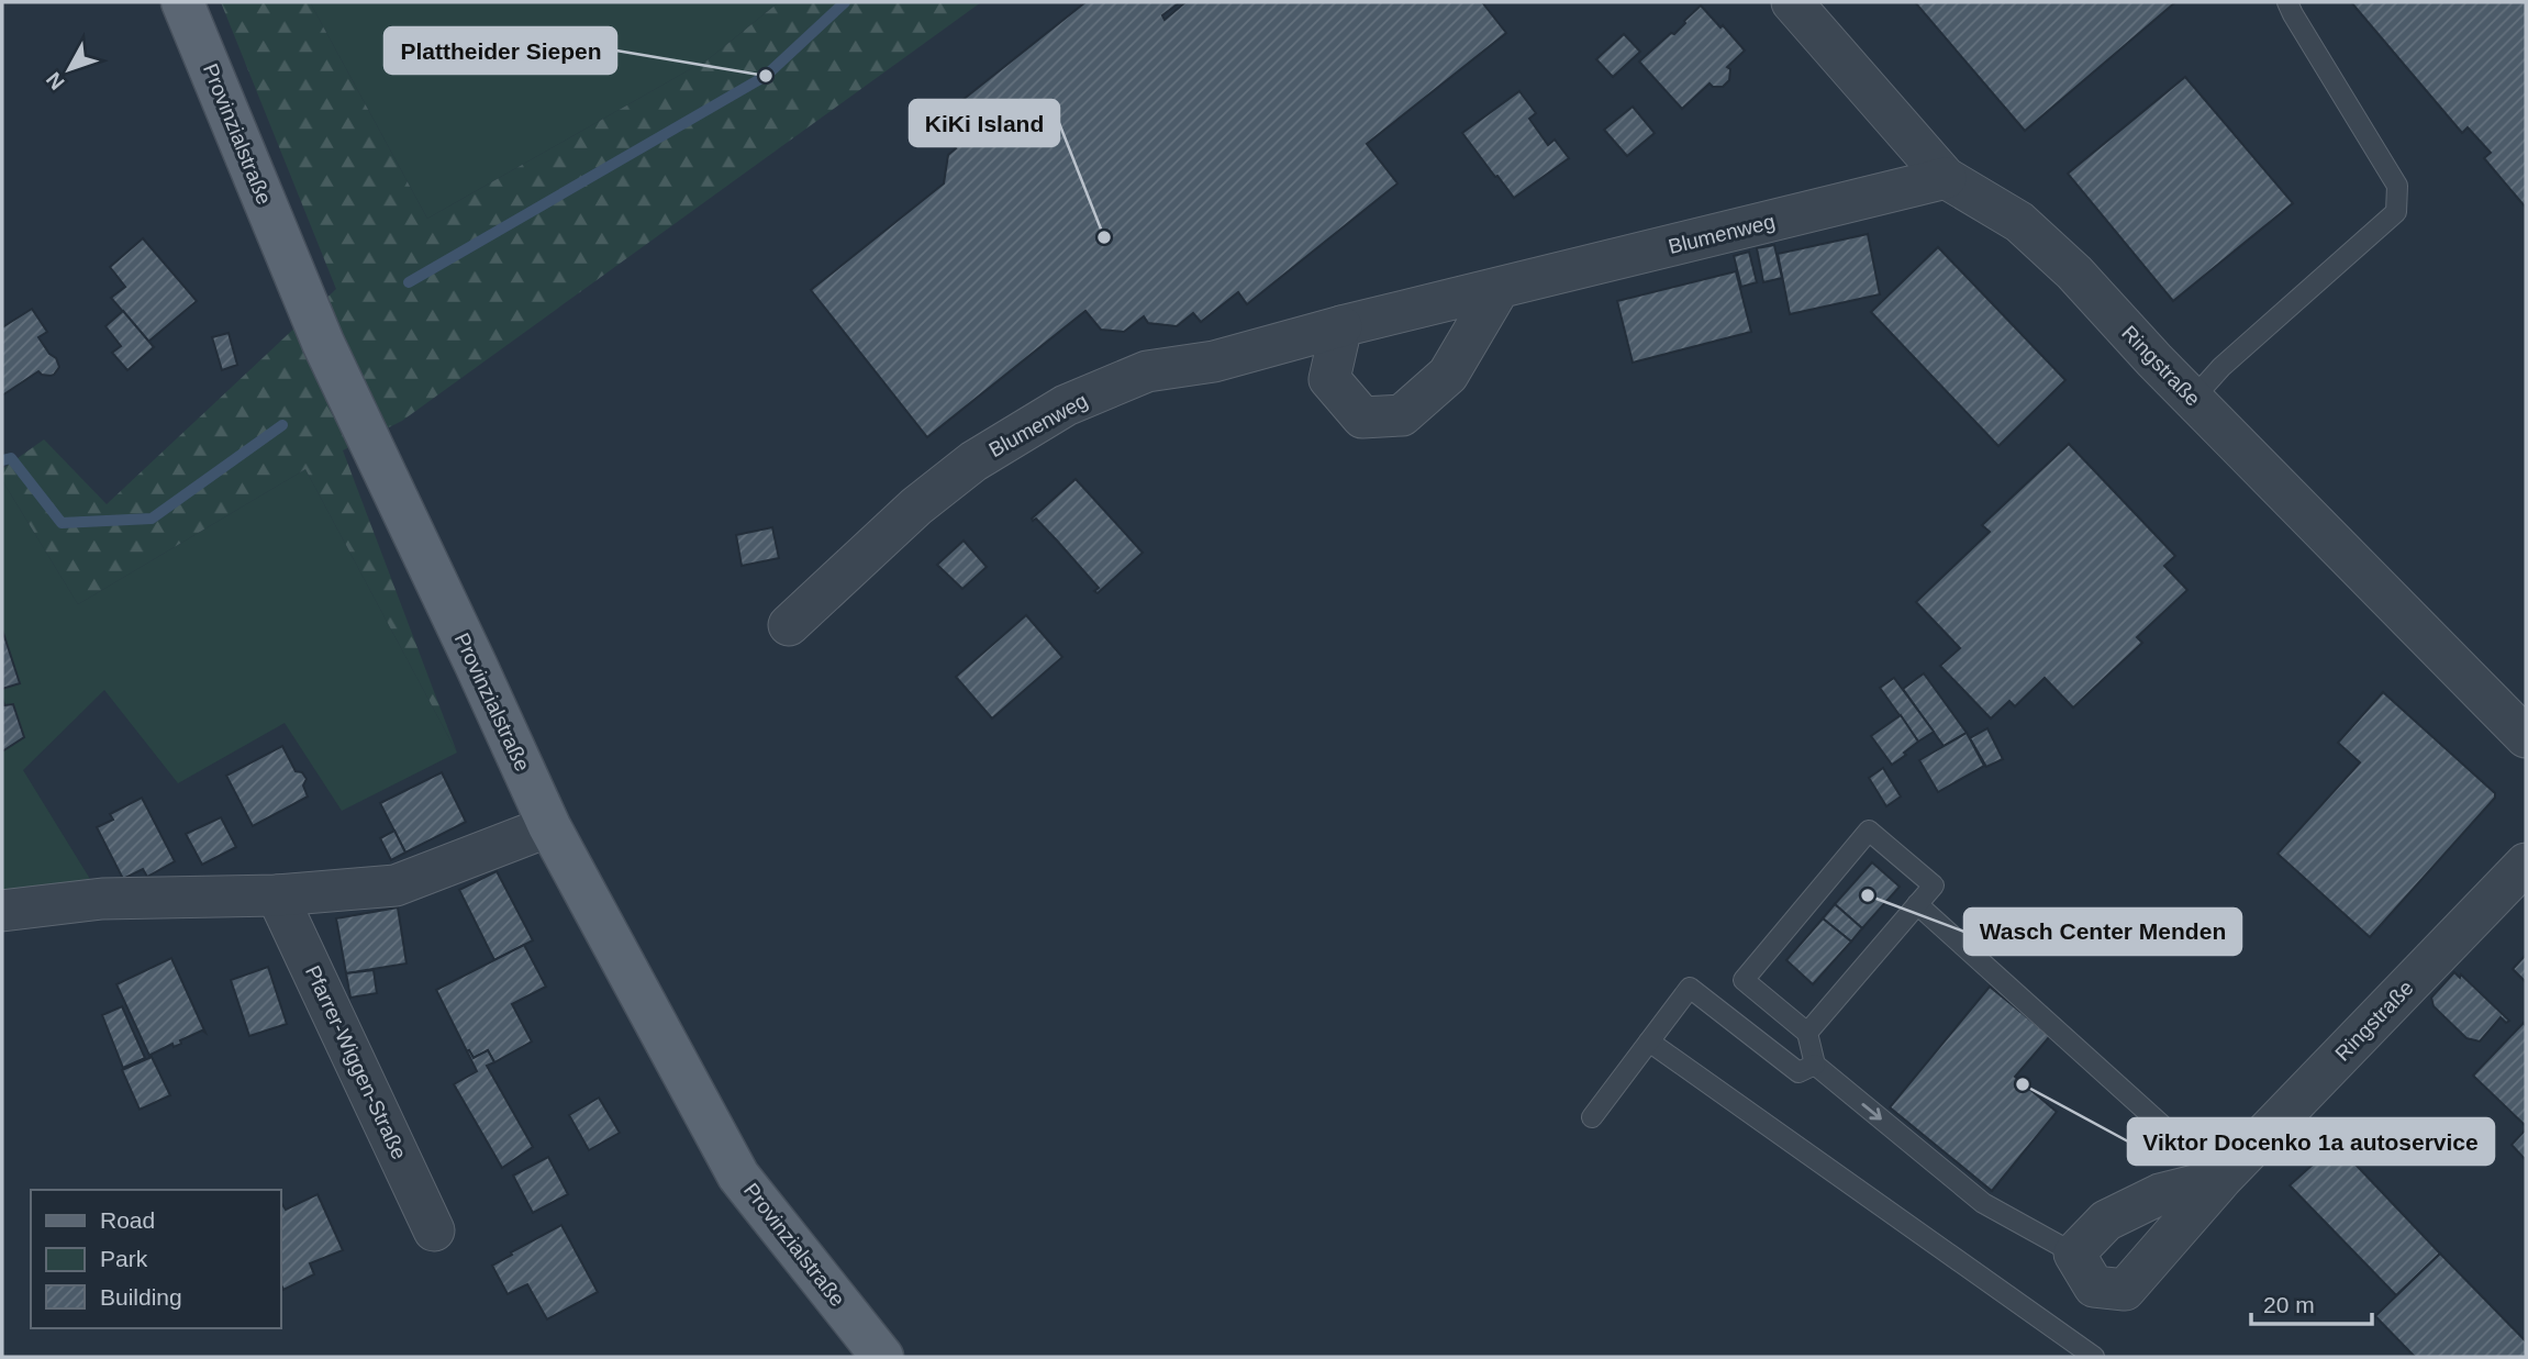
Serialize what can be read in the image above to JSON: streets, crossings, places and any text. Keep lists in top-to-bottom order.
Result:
{
  "streets": {
    "main road": ["Provinzialstraße"],
    "street": ["Blumenweg", "Ringstraße", "Pfarrer-Wiggen-Straße"]
  },
  "crossings": [
    ["Blumenweg", "Ringstraße"]
  ],
  "places": [
    "Plattheider Siepen",
    "KiKi Island",
    "Wasch Center Menden",
    "Viktor Docenko 1a autoservice"
  ],
  "legend": ["Road", "Park", "Building"],
  "scale_bar": "20 m",
  "north": "bottom left"
}
